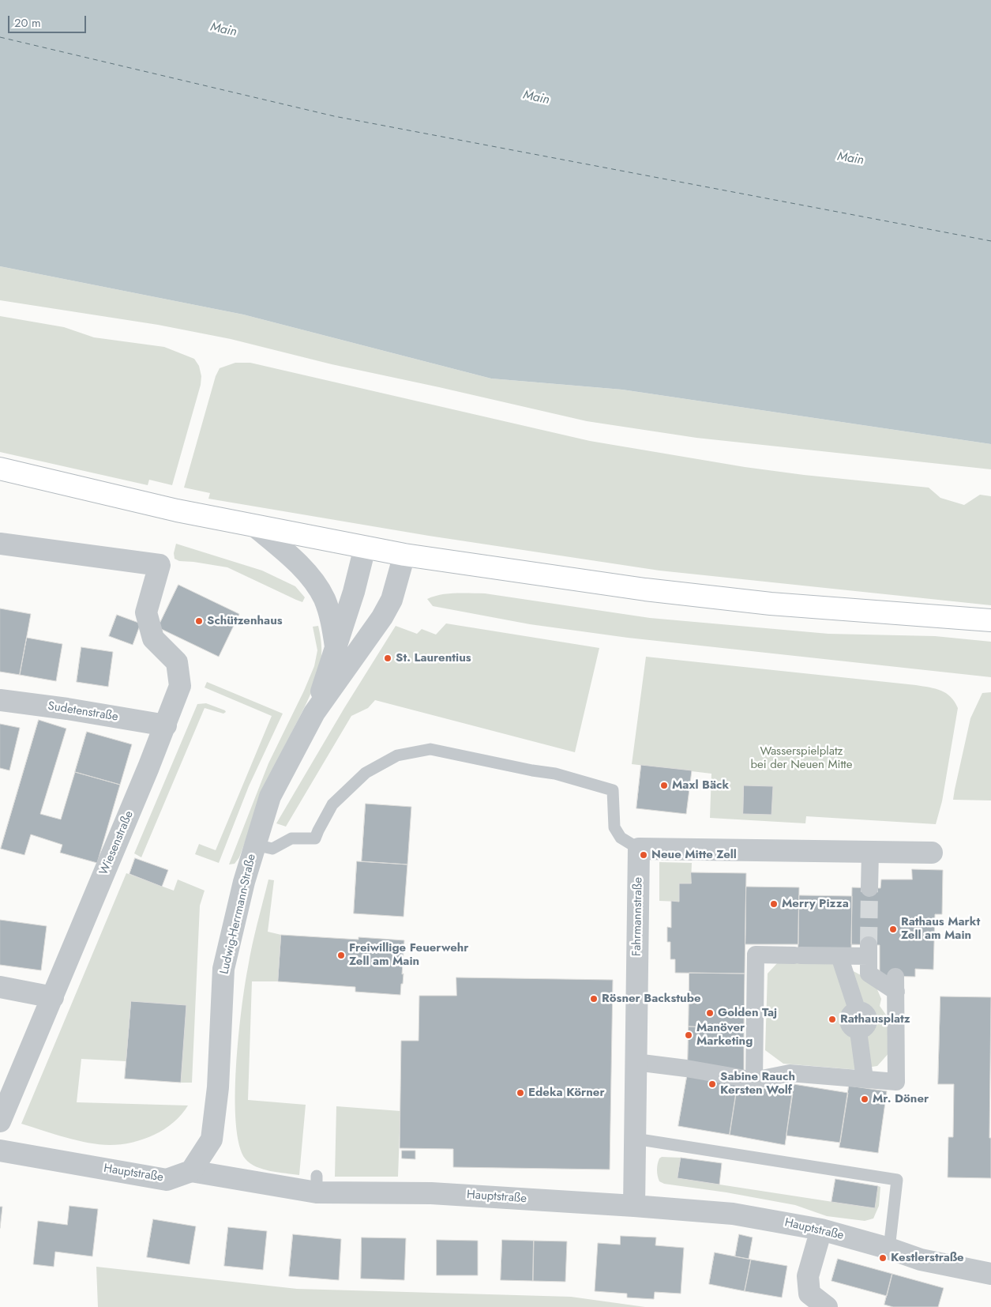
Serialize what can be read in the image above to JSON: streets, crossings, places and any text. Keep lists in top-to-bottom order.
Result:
{
  "streets": {
    "street": [
      "Sudetenstraße",
      "Wiesenstraße",
      "Ludwig-Herrmann-Straße",
      "Fahrmannstraße",
      "Hauptstraße"
    ]
  },
  "crossings": [
    ["Sudetenstraße", "Wiesenstraße"],
    ["Ludwig-Herrmann-Straße", "Hauptstraße"],
    ["Fahrmannstraße", "Hauptstraße"]
  ],
  "water": ["Main"],
  "parks": ["Wasserspielplatz bei der Neuen Mitte"],
  "places": [
    "Schützenhaus",
    "St. Laurentius",
    "Maxl Bäck",
    "Neue Mitte Zell",
    "Merry Pizza",
    "Rathaus Markt Zell am Main",
    "Freiwillige Feuerwehr Zell am Main",
    "Rösner Backstube",
    "Golden Taj",
    "Rathausplatz",
    "Manöver Marketing",
    "Sabine Rauch Kersten Wolf",
    "Edeka Körner",
    "Mr. Döner",
    "Kestlerstraße"
  ],
  "scale_bar": "20 m"
}
